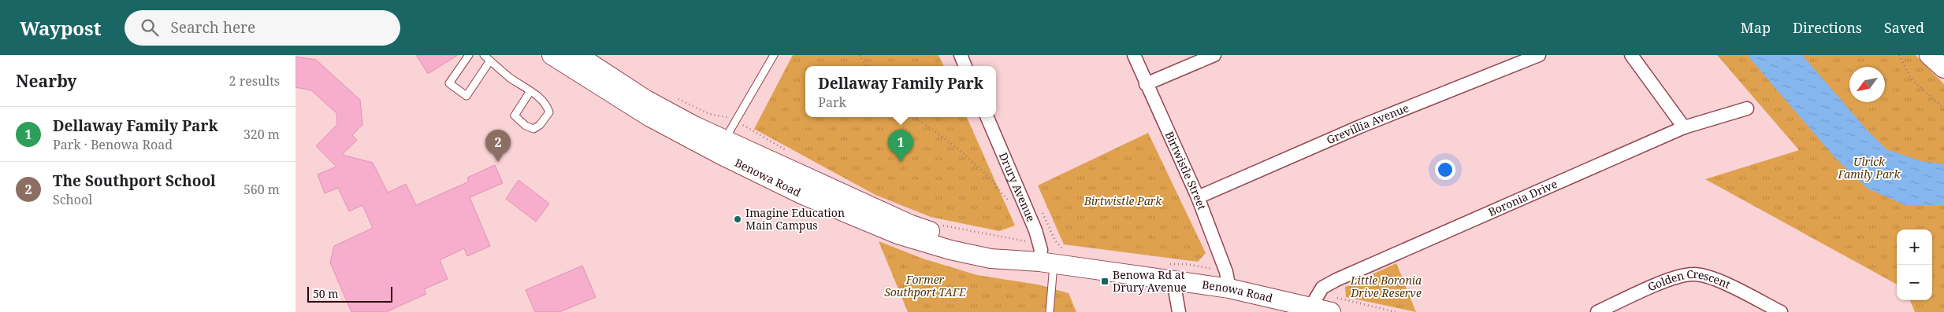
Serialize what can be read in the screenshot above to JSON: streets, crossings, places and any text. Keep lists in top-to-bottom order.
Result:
{
  "streets": {
    "main road": ["Benowa Road"],
    "street": [
      "Grevillia Avenue",
      "Birtwistle Street",
      "Drury Avenue",
      "Boronia Drive",
      "Golden Crescent"
    ]
  },
  "crossings": [
    ["Grevillia Avenue", "Birtwistle Street"],
    ["Birtwistle Street", "Benowa Road"],
    ["Benowa Road", "Drury Avenue"],
    ["Benowa Road", "Boronia Drive"]
  ],
  "parks": [
    "Ulrick Family Park",
    "Birtwistle Park",
    "Former Southport TAFE",
    "Little Boronia Drive Reserve"
  ],
  "places": {
    "other": ["Imagine Education Main Campus"],
    "transit": ["Benowa Rd at Drury Avenue"]
  },
  "scale_bar": "50 m",
  "north": "bottom left",
  "page": {
    "header": "Waypost",
    "search": "Search here",
    "nav": ["Map", "Directions", "Saved"],
    "heading": ["Nearby", "2 results"],
    "popup": ["Dellaway Family Park", "Park"],
    "list": [
      {
        "mark": "1",
        "name": "Dellaway Family Park",
        "note": "Park · Benowa Road",
        "value": "320 m"
      },
      {
        "mark": "2",
        "name": "The Southport School",
        "note": "School",
        "value": "560 m"
      }
    ],
    "pins": ["1", "2"],
    "map_buttons": ["+", "−"],
    "scale": "50 m"
  }
}
